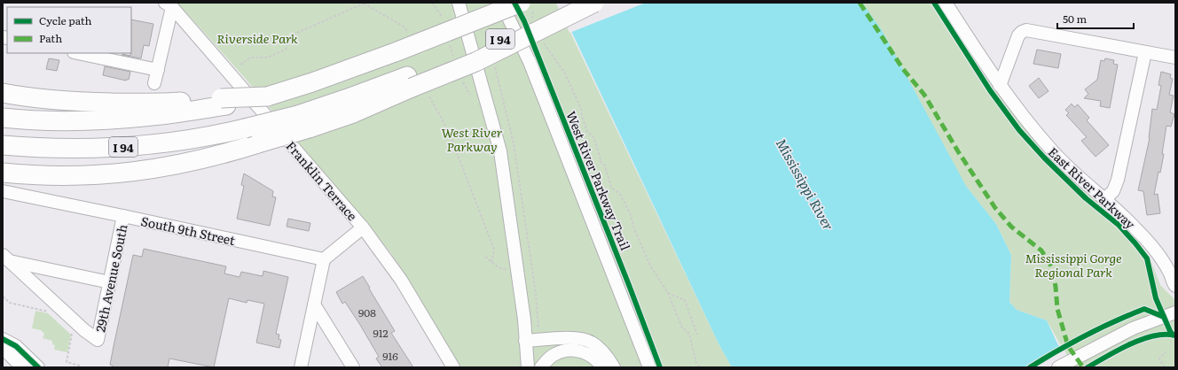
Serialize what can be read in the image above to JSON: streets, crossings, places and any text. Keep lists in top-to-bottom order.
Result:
{
  "streets": {
    "highway": ["I 94"],
    "street": [
      "Franklin Terrace",
      "East River Parkway",
      "South 9th Street",
      "29th Avenue South"
    ],
    "cycle path": ["West River Parkway Trail"]
  },
  "crossings": [
    ["South 9th Street", "29th Avenue South"]
  ],
  "water": ["Mississippi River"],
  "parks": ["Riverside Park", "West River Parkway", "Mississippi Gorge Regional Park"],
  "house_numbers": ["908", "912", "916"],
  "legend": ["Cycle path", "Path"],
  "scale_bar": "50 m"
}
